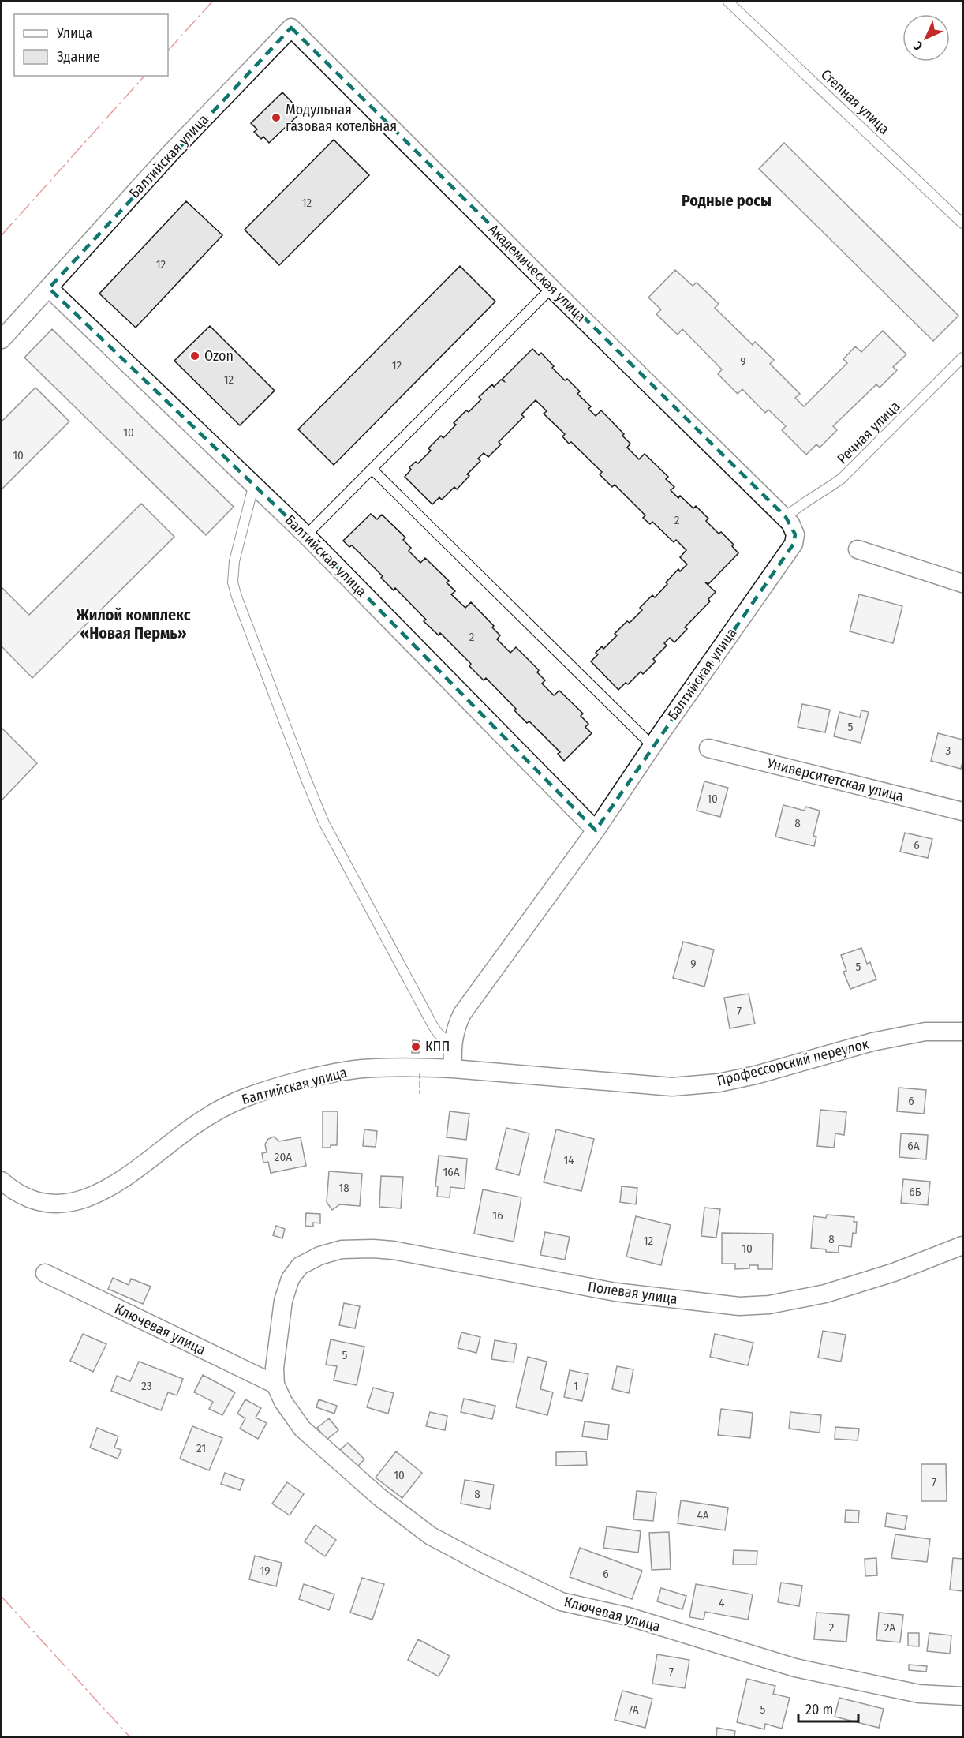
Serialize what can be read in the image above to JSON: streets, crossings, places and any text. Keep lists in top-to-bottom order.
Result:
{
  "streets": {
    "street": [
      "Балтийская улица",
      "Академическая улица",
      "Университетская улица",
      "Профессорский переулок",
      "Полевая улица",
      "Ключевая улица"
    ],
    "lane": ["Степная улица", "Речная улица"]
  },
  "crossings": [
    ["Балтийская улица", "Академическая улица"],
    ["Балтийская улица", "Речная улица"],
    ["Балтийская улица", "Профессорский переулок"],
    ["Академическая улица", "Речная улица"],
    ["Полевая улица", "Ключевая улица"]
  ],
  "districts": ["Родные росы", "Жилой комплекс «Новая Пермь»"],
  "places": ["Модульная газовая котельная", "Ozon", "КПП"],
  "house_numbers": [
    "12",
    "12",
    "9",
    "12",
    "12",
    "10",
    "10",
    "2",
    "2",
    "5",
    "3",
    "10",
    "8",
    "6",
    "9",
    "5",
    "7",
    "6",
    "6А",
    "20А",
    "14",
    "16А",
    "18",
    "6Б",
    "16",
    "8",
    "12",
    "10",
    "5",
    "23",
    "1",
    "21",
    "10",
    "7",
    "8",
    "4А",
    "19",
    "6",
    "4",
    "2",
    "2А",
    "7",
    "7А",
    "5"
  ],
  "legend": ["Улица", "Здание"],
  "scale_bar": "20 m",
  "north": "bottom left"
}
